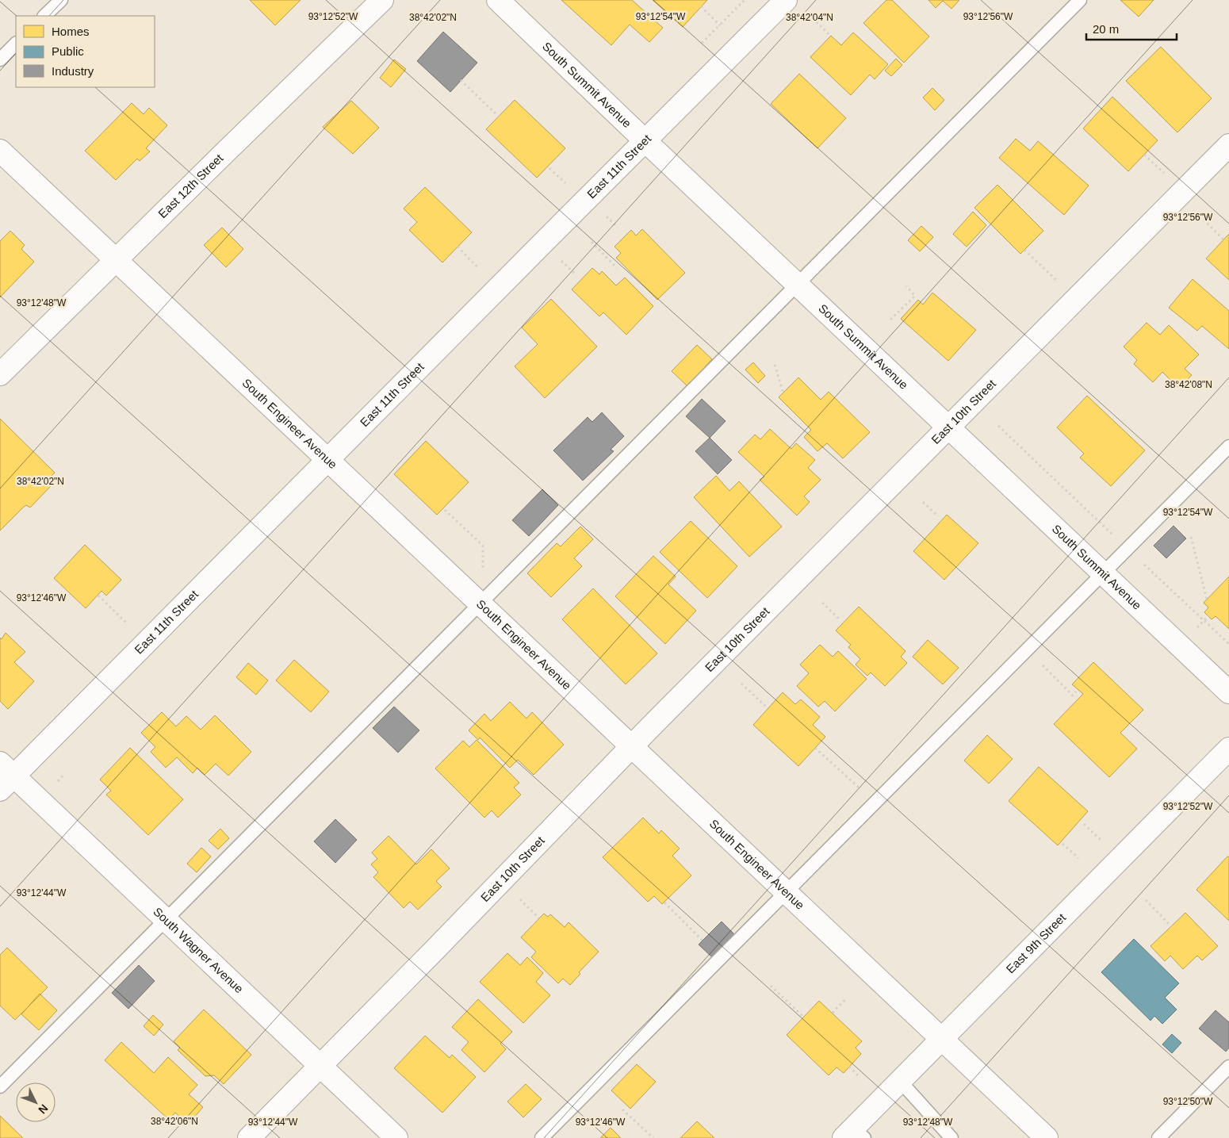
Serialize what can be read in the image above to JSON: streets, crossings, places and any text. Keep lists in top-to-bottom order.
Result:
{
  "streets": {
    "street": [
      "South Summit Avenue",
      "East 11th Street",
      "East 12th Street",
      "East 10th Street",
      "South Engineer Avenue",
      "East 9th Street",
      "South Wagner Avenue"
    ]
  },
  "crossings": [
    ["South Summit Avenue", "East 11th Street"],
    ["South Summit Avenue", "East 10th Street"],
    ["East 11th Street", "South Engineer Avenue"],
    ["East 11th Street", "South Wagner Avenue"],
    ["East 12th Street", "South Engineer Avenue"],
    ["East 10th Street", "South Engineer Avenue"],
    ["East 10th Street", "South Wagner Avenue"],
    ["South Engineer Avenue", "East 9th Street"]
  ],
  "legend": ["Homes", "Public", "Industry"],
  "scale_bar": "20 m",
  "north": "bottom right",
  "coordinates": [
    "93°12'52\"W",
    "93°12'54\"W",
    "93°12'56\"W",
    "38°42'02\"N",
    "38°42'04\"N",
    "93°12'48\"W",
    "38°42'08\"N",
    "93°12'46\"W",
    "93°12'44\"W",
    "93°12'50\"W",
    "38°42'06\"N"
  ]
}
